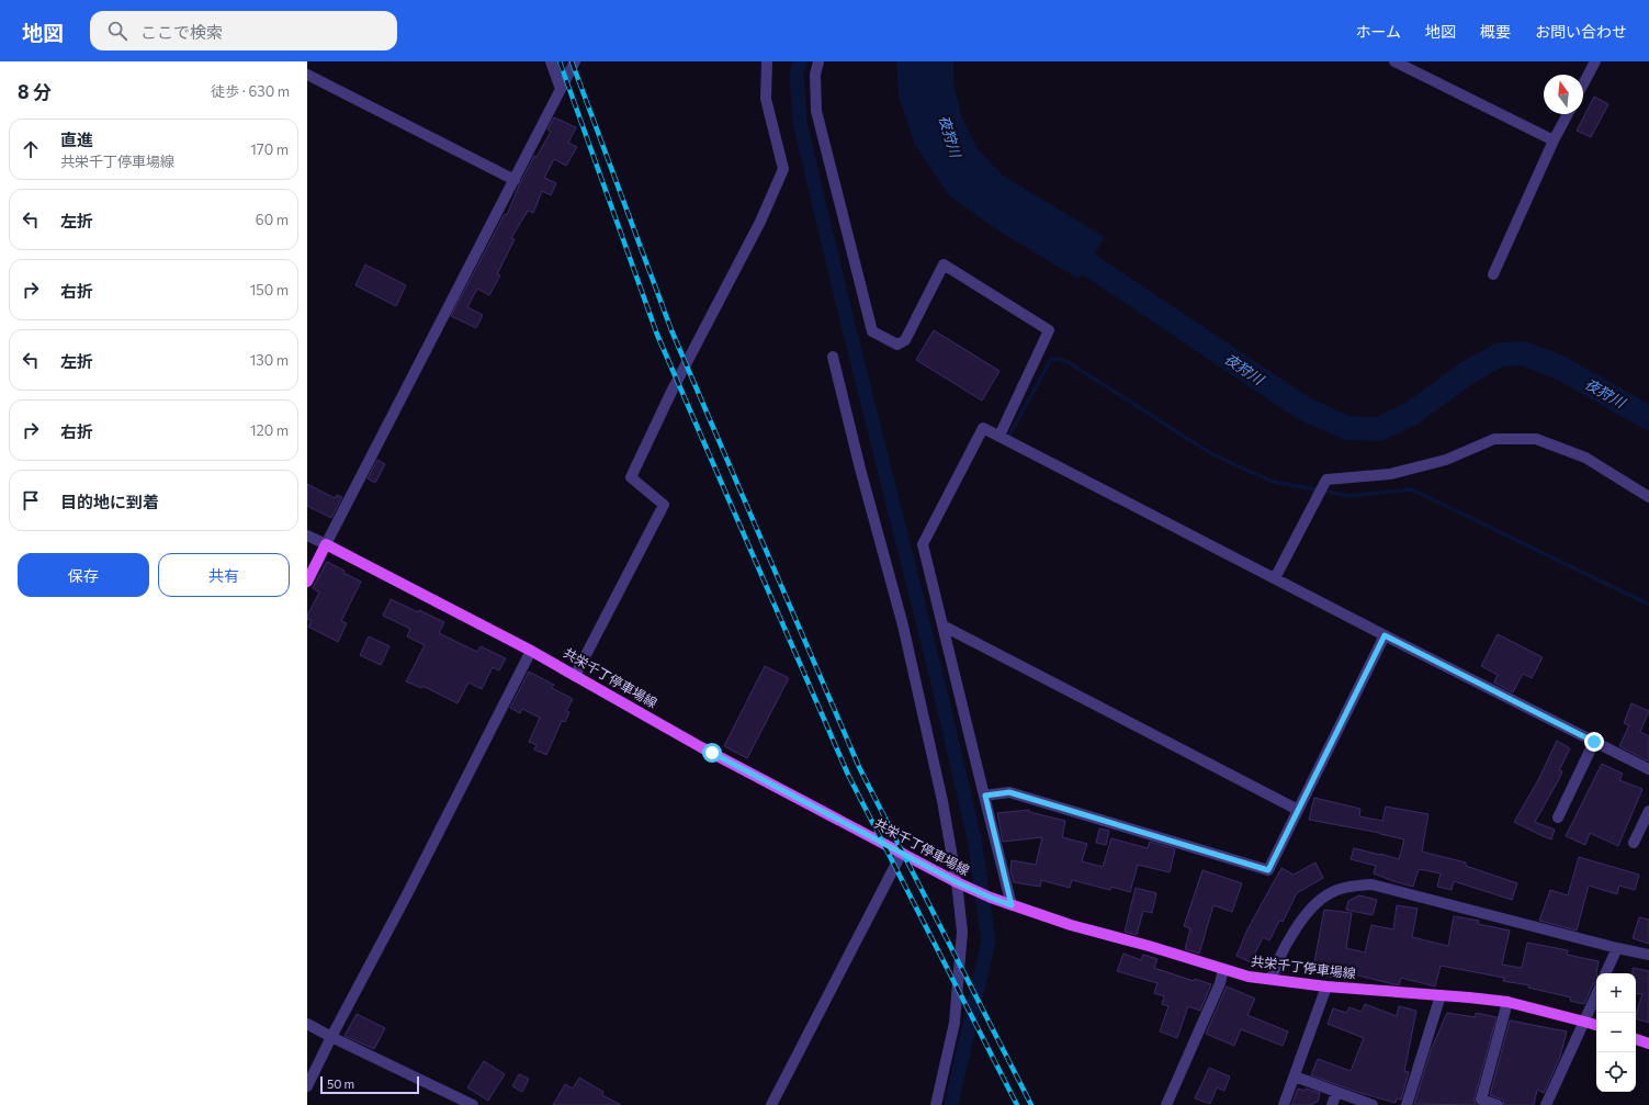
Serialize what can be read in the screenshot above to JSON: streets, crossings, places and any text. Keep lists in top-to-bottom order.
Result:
{
  "streets": {
    "main road": ["共栄千丁停車場線"]
  },
  "water": ["夜狩川"],
  "scale_bar": "50 m",
  "north": "top",
  "page": {
    "header": "地図",
    "search": "ここで検索",
    "nav": [
      "ホーム",
      "地図",
      "概要",
      "お問い合わせ"
    ],
    "heading": ["8 分", "徒歩 · 630 m"],
    "list": [
      ["直進", "共栄千丁停車場線", "170 m"],
      ["左折", "60 m"],
      ["右折", "150 m"],
      ["左折", "130 m"],
      ["右折", "120 m"],
      "目的地に到着"
    ],
    "buttons": ["保存", "共有"],
    "map_buttons": ["+", "−"],
    "scale": "50 m"
  }
}
